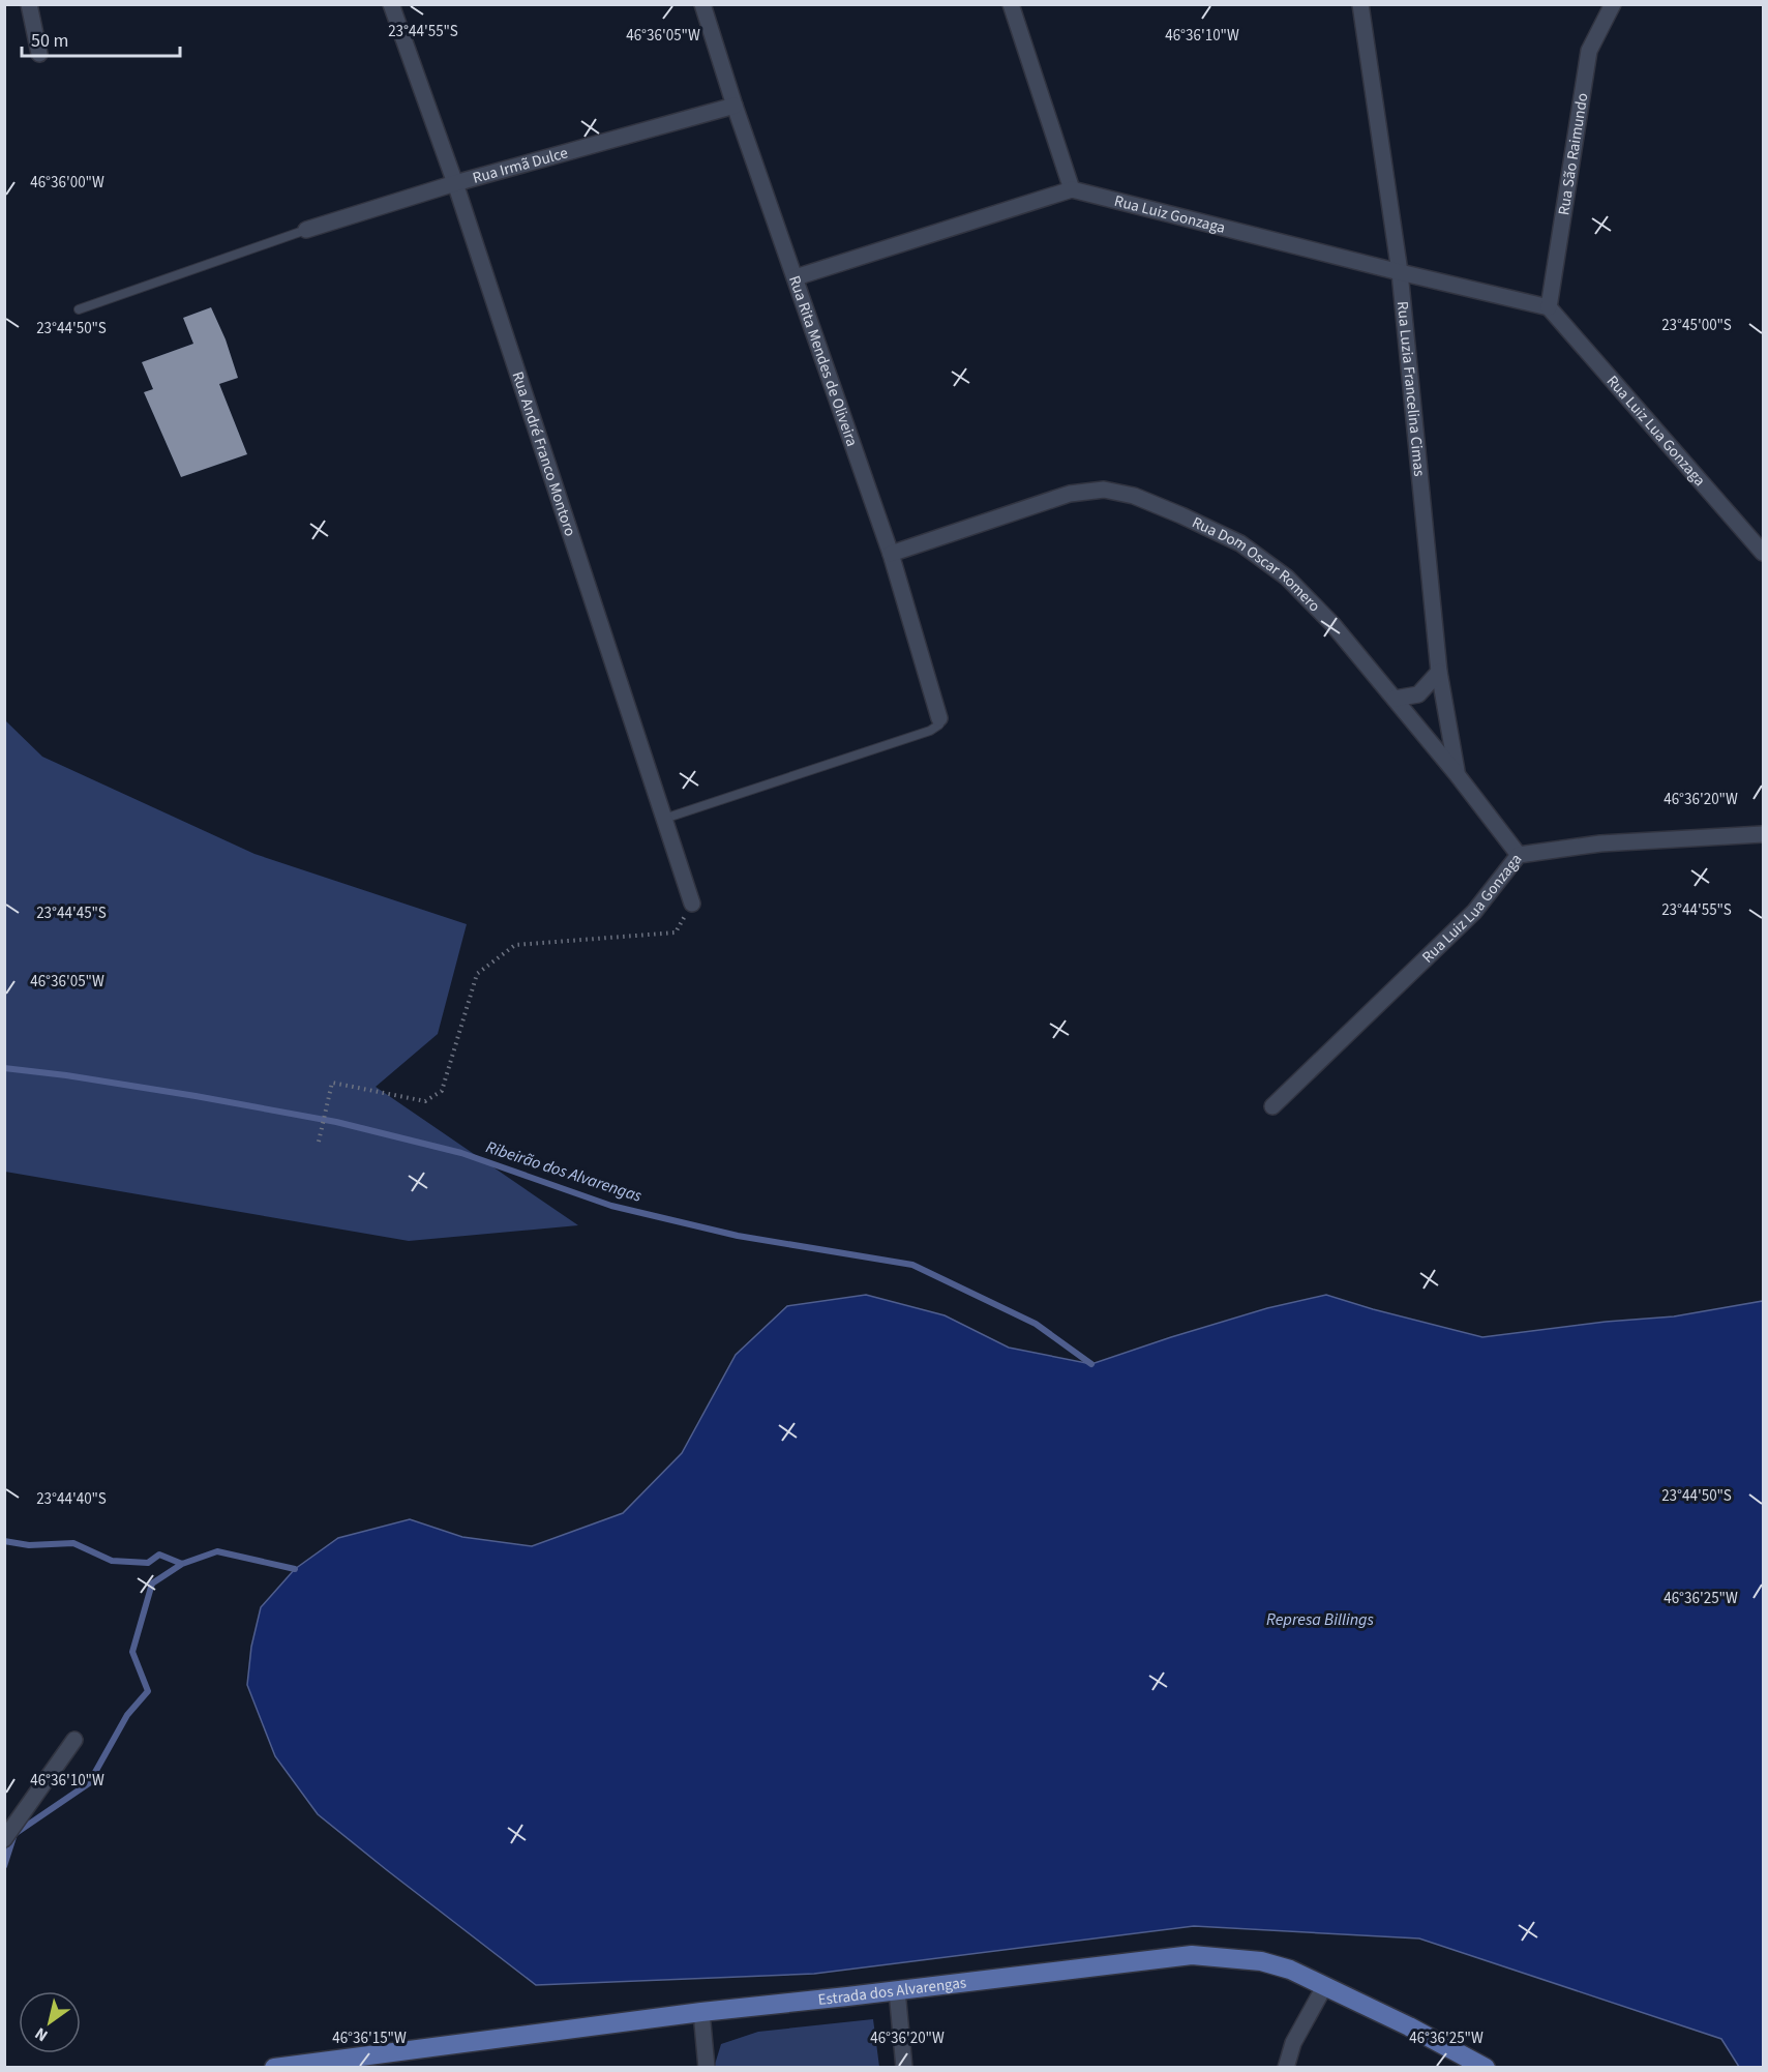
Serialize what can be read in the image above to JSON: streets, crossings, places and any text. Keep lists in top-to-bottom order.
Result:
{
  "streets": {
    "main road": ["Estrada dos Alvarengas"],
    "street": [
      "Rua São Raimundo",
      "Rua Irmã Dulce",
      "Rua Luiz Gonzaga",
      "Rua Rita Mendes de Oliveira",
      "Rua Luzia Francelina Cimas",
      "Rua Luiz Lua Gonzaga",
      "Rua André Franco Montoro",
      "Rua Dom Oscar Romero"
    ]
  },
  "crossings": [
    ["Rua São Raimundo", "Rua Luiz Gonzaga"],
    ["Rua São Raimundo", "Rua Luiz Lua Gonzaga"],
    ["Rua Irmã Dulce", "Rua Rita Mendes de Oliveira"],
    ["Rua Irmã Dulce", "Rua André Franco Montoro"],
    ["Rua Luiz Gonzaga", "Rua Luzia Francelina Cimas"],
    ["Rua Luiz Gonzaga", "Rua Luiz Lua Gonzaga"],
    ["Rua Rita Mendes de Oliveira", "Rua Dom Oscar Romero"],
    ["Rua Luzia Francelina Cimas", "Rua Dom Oscar Romero"],
    ["Rua Luiz Lua Gonzaga", "Rua Dom Oscar Romero"]
  ],
  "water": ["Ribeirão dos Alvarengas", "Represa Billings"],
  "scale_bar": "50 m",
  "north": "bottom left",
  "coordinates": [
    "23°44'55\"S",
    "46°36'05\"W",
    "46°36'10\"W",
    "46°36'00\"W",
    "23°45'00\"S",
    "23°44'50\"S",
    "46°36'20\"W",
    "23°44'45\"S",
    "23°44'40\"S",
    "46°36'25\"W",
    "46°36'15\"W"
  ]
}
